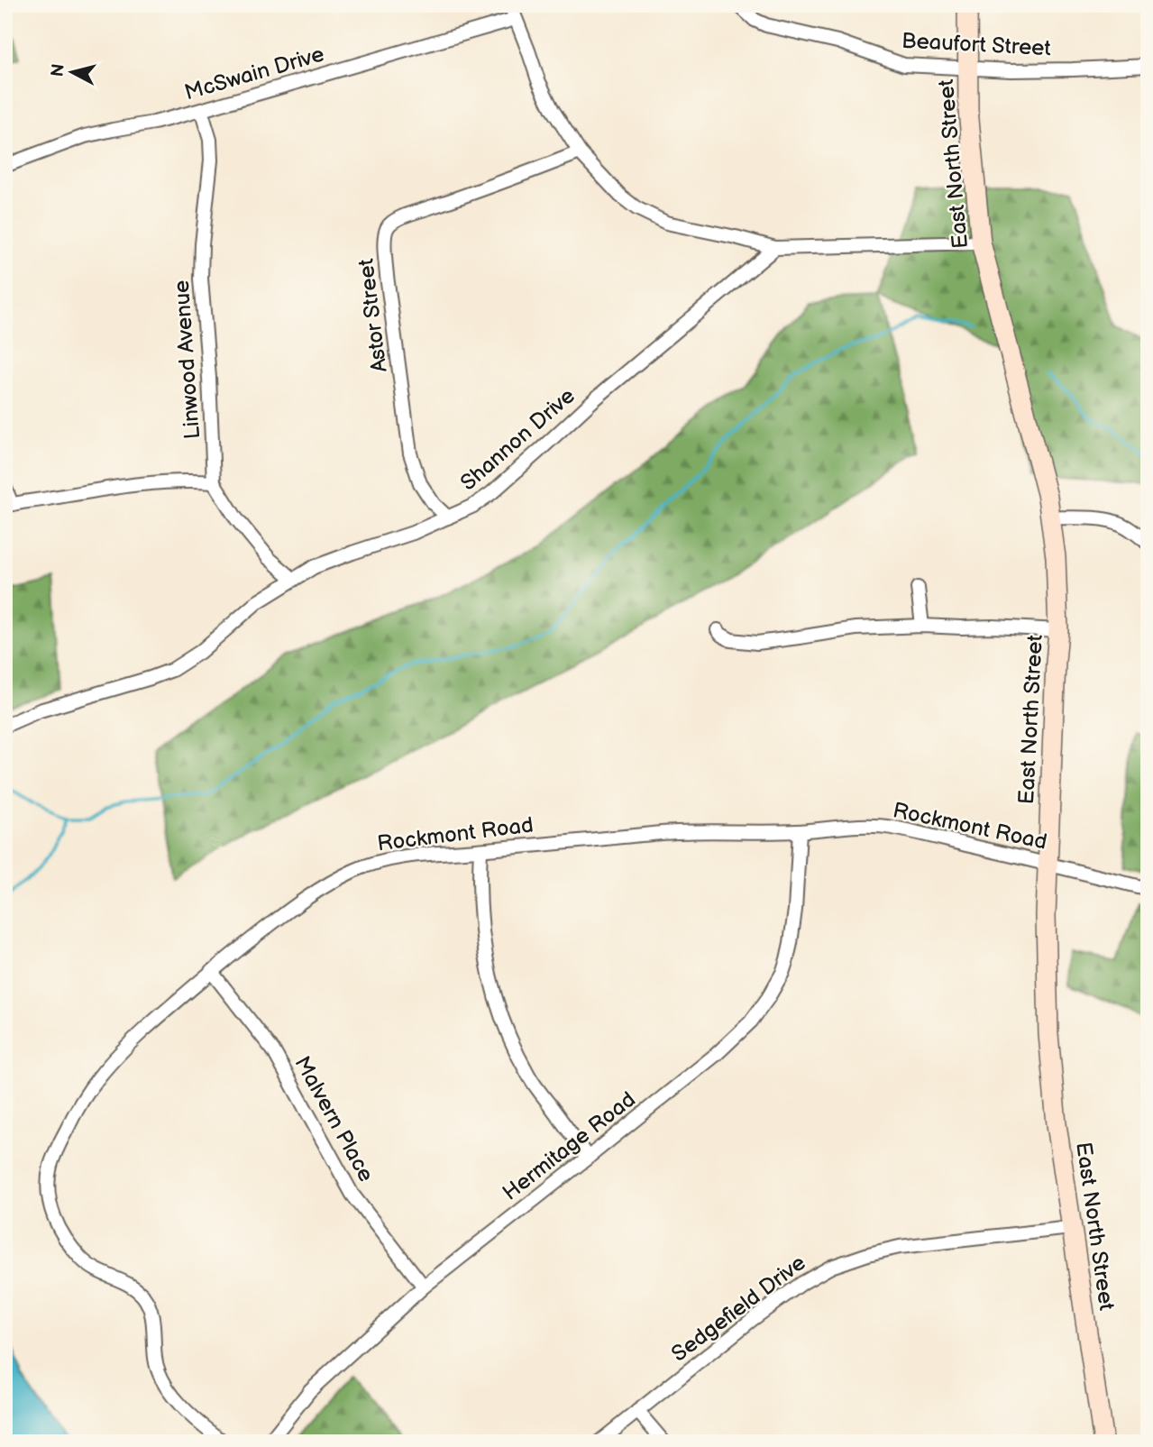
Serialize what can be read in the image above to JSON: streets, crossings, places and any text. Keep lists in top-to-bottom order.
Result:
{
  "streets": {
    "main road": ["East North Street"],
    "street": [
      "Beaufort Street",
      "McSwain Drive",
      "Astor Street",
      "Linwood Avenue",
      "Shannon Drive",
      "Rockmont Road",
      "Malvern Place",
      "Hermitage Road",
      "Sedgefield Drive"
    ]
  },
  "crossings": [
    ["Beaufort Street", "East North Street"],
    ["McSwain Drive", "Linwood Avenue"],
    ["East North Street", "Rockmont Road"],
    ["East North Street", "Sedgefield Drive"],
    ["Astor Street", "Shannon Drive"],
    ["Linwood Avenue", "Shannon Drive"],
    ["Rockmont Road", "Malvern Place"],
    ["Rockmont Road", "Hermitage Road"],
    ["Malvern Place", "Hermitage Road"]
  ],
  "north": "left"
}
